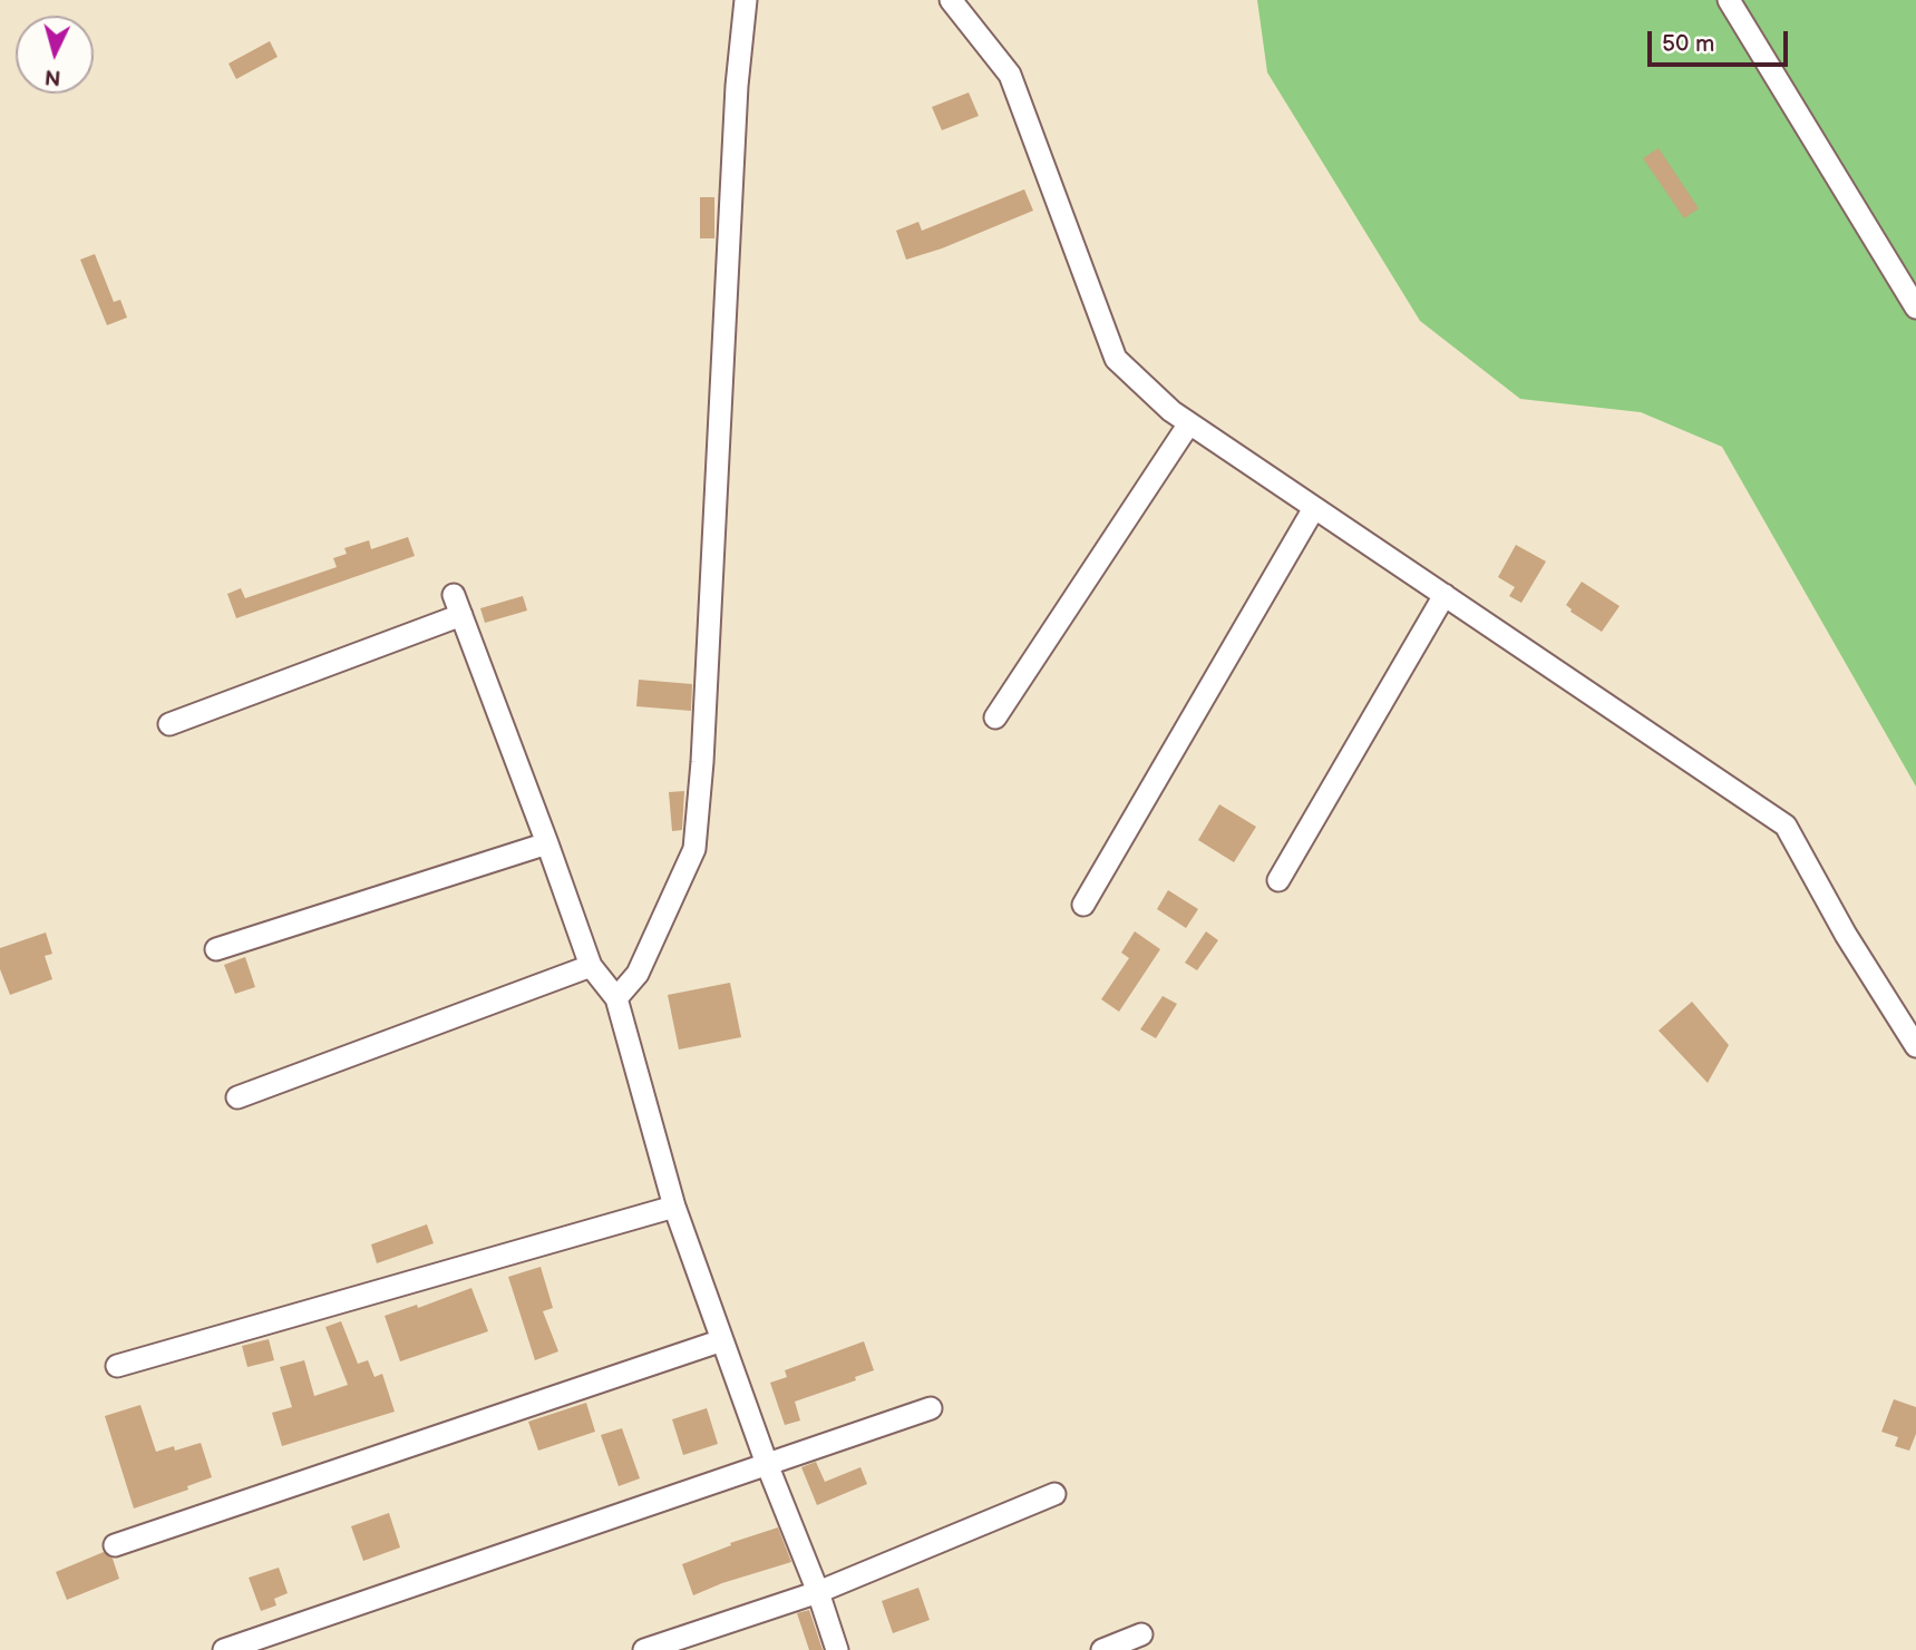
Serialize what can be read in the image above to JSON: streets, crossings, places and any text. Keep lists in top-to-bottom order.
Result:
{
  "scale_bar": "50 m",
  "north": "bottom"
}
